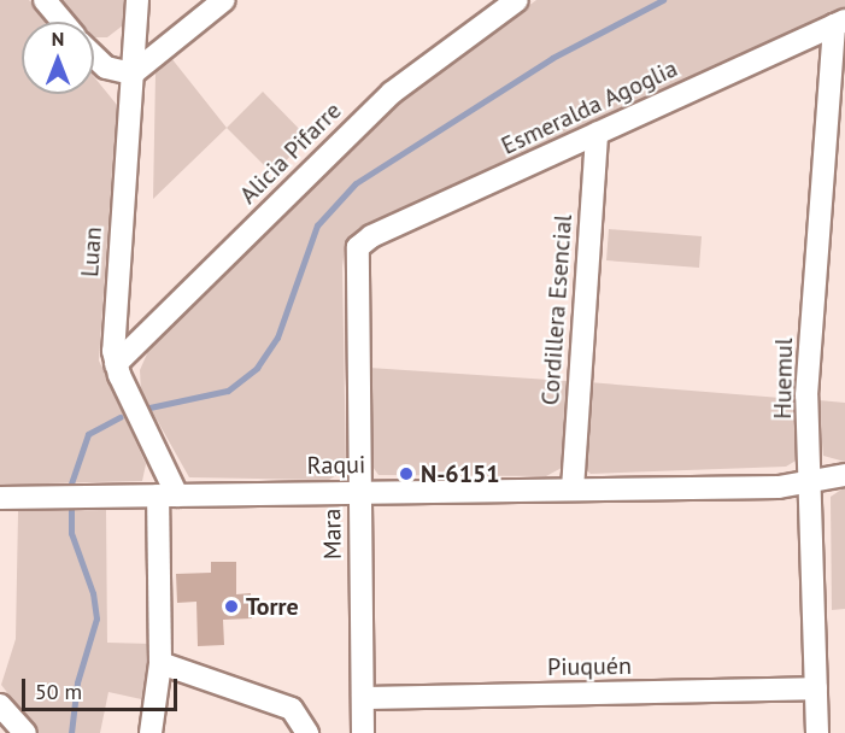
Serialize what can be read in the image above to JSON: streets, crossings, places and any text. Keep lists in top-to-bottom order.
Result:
{
  "streets": {
    "street": [
      "Esmeralda Agoglia",
      "Alicia Pifarre",
      "Luan",
      "Cordillera Esencial",
      "Huemul",
      "Raqui",
      "Mara",
      "Piuquén"
    ]
  },
  "crossings": [
    ["Esmeralda Agoglia", "Cordillera Esencial"],
    ["Esmeralda Agoglia", "Huemul"],
    ["Esmeralda Agoglia", "Mara"],
    ["Alicia Pifarre", "Luan"],
    ["Luan", "Raqui"],
    ["Cordillera Esencial", "Raqui"],
    ["Huemul", "Raqui"],
    ["Huemul", "Piuquén"],
    ["Raqui", "Mara"],
    ["Mara", "Piuquén"]
  ],
  "places": ["N-6151", "Torre"],
  "scale_bar": "50 m",
  "north": "top"
}
